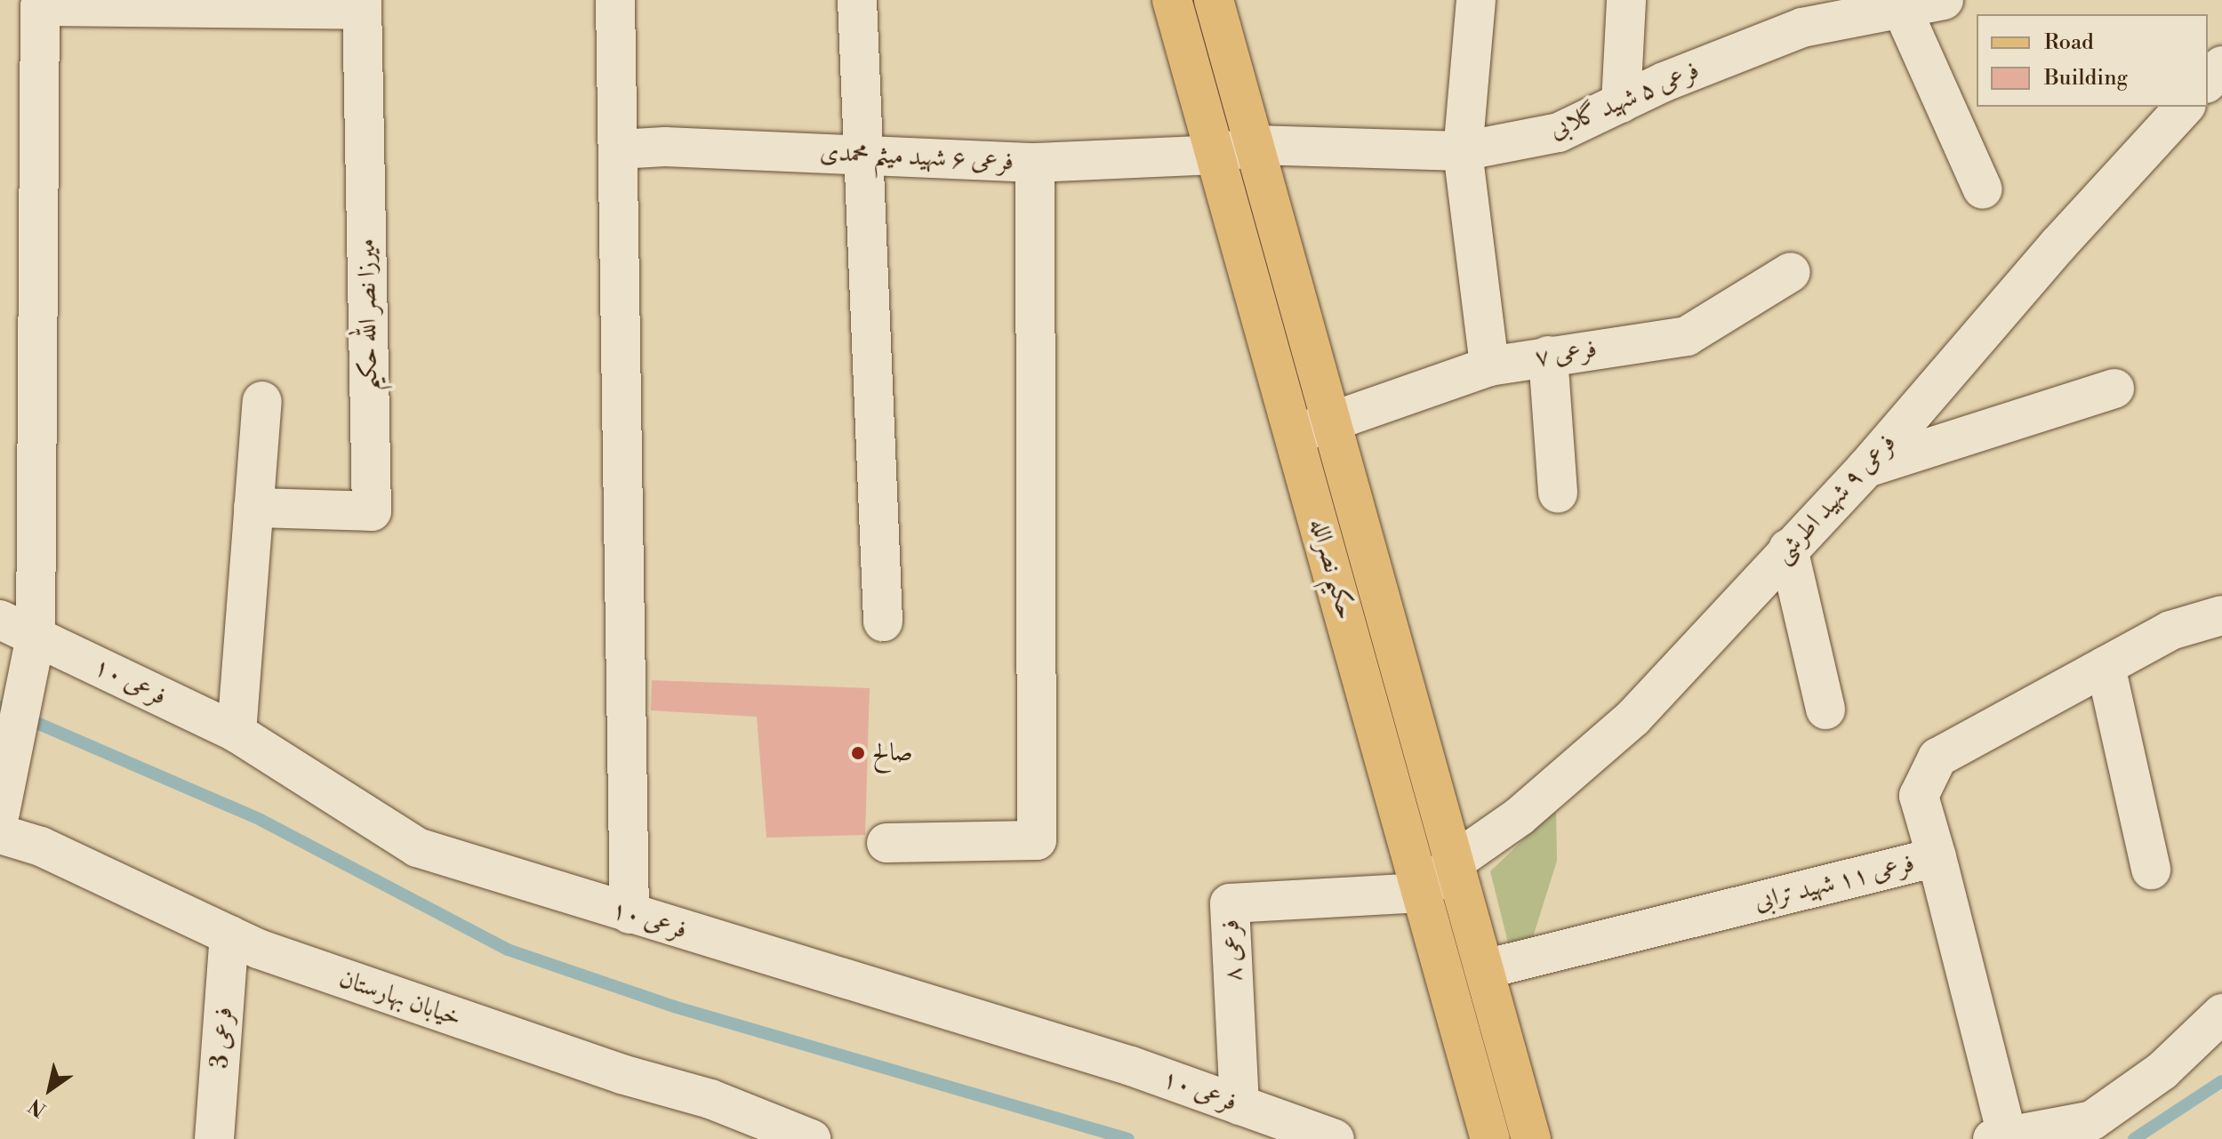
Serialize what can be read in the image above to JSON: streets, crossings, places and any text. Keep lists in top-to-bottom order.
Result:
{
  "streets": {
    "main road": ["حکیم نصرالله"],
    "street": [
      "فرعی ۵ شهید گلابی",
      "فرعی ۶ شهید میثم محمدی",
      "میرزا نصر الله حکیم",
      "فرعی ۷",
      "فرعی ۹ شهید اطرشی",
      "فرعی ۱۰",
      "فرعی ۱۱ شهید ترابی",
      "فرعی ۸",
      "خیابان بهارستان",
      "فرعی 3"
    ]
  },
  "crossings": [
    ["فرعی ۵ شهید گلابی", "فرعی ۶ شهید میثم محمدی"],
    ["فرعی ۵ شهید گلابی", "حکیم نصرالله"],
    ["فرعی ۶ شهید میثم محمدی", "حکیم نصرالله"],
    ["فرعی ۷", "حکیم نصرالله"],
    ["فرعی ۹ شهید اطرشی", "حکیم نصرالله"],
    ["فرعی ۹ شهید اطرشی", "فرعی ۸"],
    ["حکیم نصرالله", "فرعی ۱۱ شهید ترابی"],
    ["حکیم نصرالله", "فرعی ۸"],
    ["فرعی ۱۰", "فرعی ۸"],
    ["خیابان بهارستان", "فرعی 3"]
  ],
  "places": ["صالح"],
  "legend": ["Road", "Building"],
  "north": "bottom left"
}
